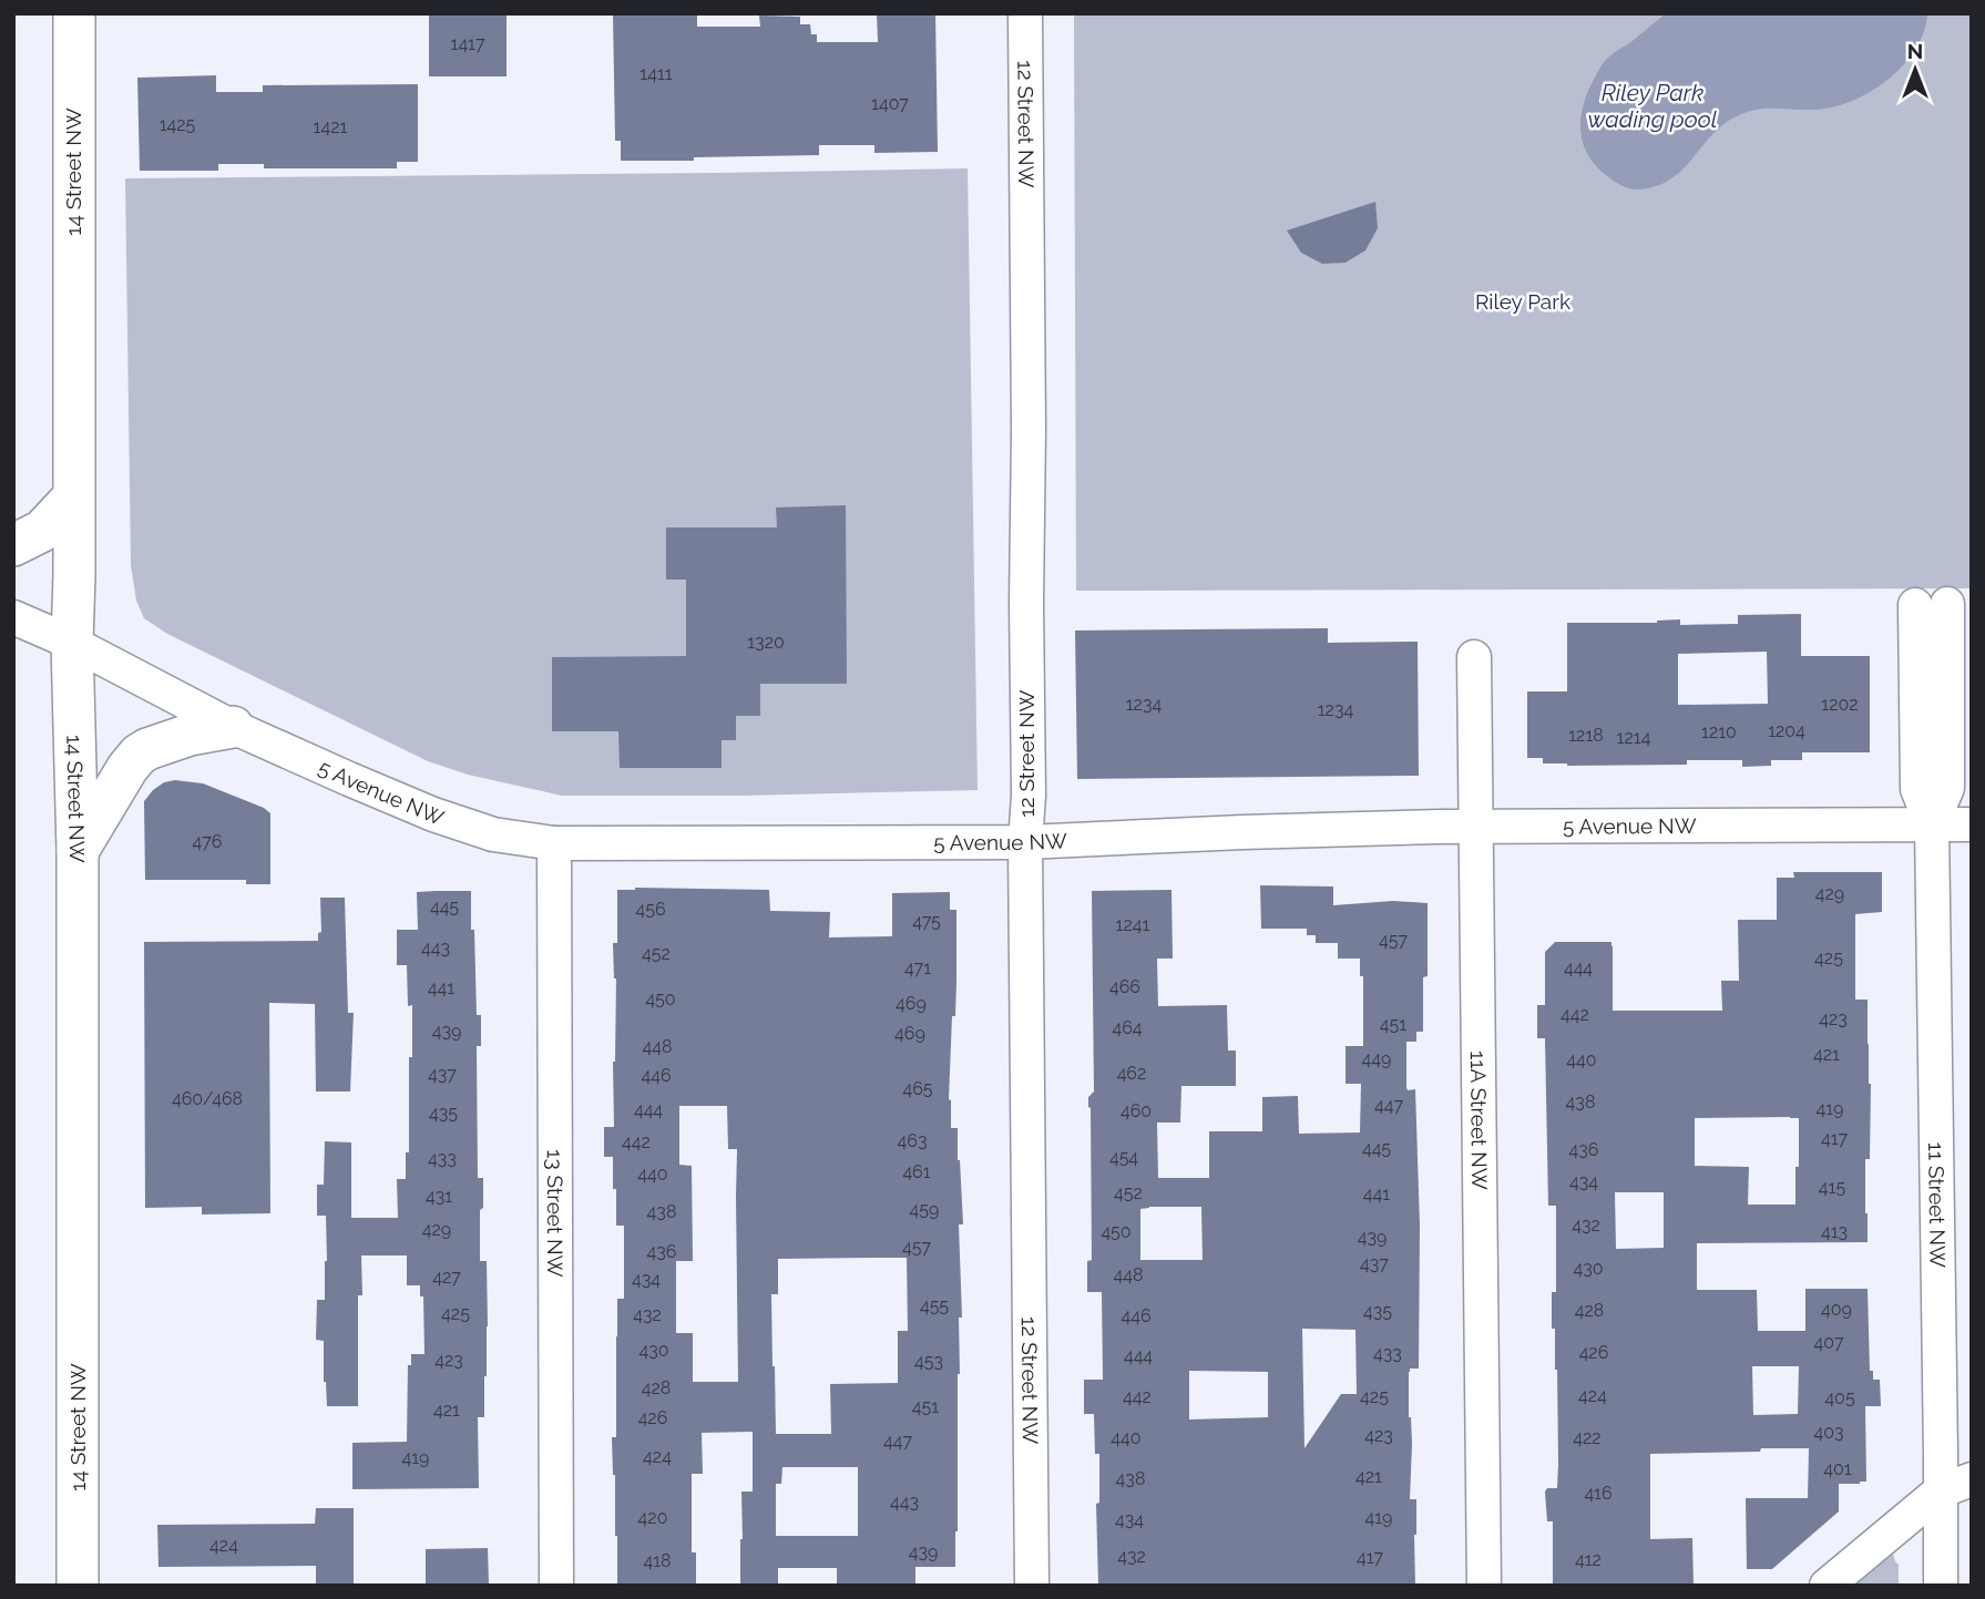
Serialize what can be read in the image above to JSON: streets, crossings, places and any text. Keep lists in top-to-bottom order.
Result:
{
  "streets": {
    "main road": ["14 Street NW"],
    "street": [
      "12 Street NW",
      "5 Avenue NW",
      "11A Street NW",
      "11 Street NW",
      "13 Street NW"
    ]
  },
  "crossings": [
    ["12 Street NW", "5 Avenue NW"],
    ["14 Street NW", "5 Avenue NW"],
    ["5 Avenue NW", "11A Street NW"],
    ["5 Avenue NW", "11 Street NW"],
    ["5 Avenue NW", "13 Street NW"]
  ],
  "water": ["Riley Park wading pool"],
  "parks": ["Riley Park"],
  "house_numbers": [
    "1417",
    "1411",
    "1407",
    "1425",
    "1421",
    "1320",
    "1234",
    "1202",
    "1234",
    "1204",
    "1210",
    "1218",
    "1214",
    "476",
    "429",
    "445",
    "456",
    "475",
    "1241",
    "457",
    "443",
    "452",
    "425",
    "471",
    "444",
    "466",
    "441",
    "450",
    "469",
    "442",
    "423",
    "451",
    "464",
    "439",
    "469",
    "448",
    "421",
    "449",
    "440",
    "462",
    "437",
    "446",
    "465",
    "460/468",
    "438",
    "447",
    "419",
    "444",
    "460",
    "435",
    "417",
    "463",
    "442",
    "445",
    "436",
    "454",
    "433",
    "461",
    "440",
    "434",
    "415",
    "452",
    "441",
    "431",
    "459",
    "438",
    "432",
    "429",
    "450",
    "413",
    "439",
    "457",
    "436",
    "437",
    "430",
    "448",
    "427",
    "434",
    "455",
    "409",
    "428",
    "435",
    "425",
    "432",
    "446",
    "407",
    "430",
    "426",
    "433",
    "444",
    "423",
    "453",
    "428",
    "424",
    "442",
    "425",
    "405",
    "451",
    "421",
    "426",
    "403",
    "423",
    "440",
    "422",
    "447",
    "424",
    "419",
    "401",
    "421",
    "438",
    "416",
    "443",
    "420",
    "419",
    "434",
    "424",
    "439",
    "432",
    "417",
    "412",
    "418"
  ],
  "north": "top"
}
